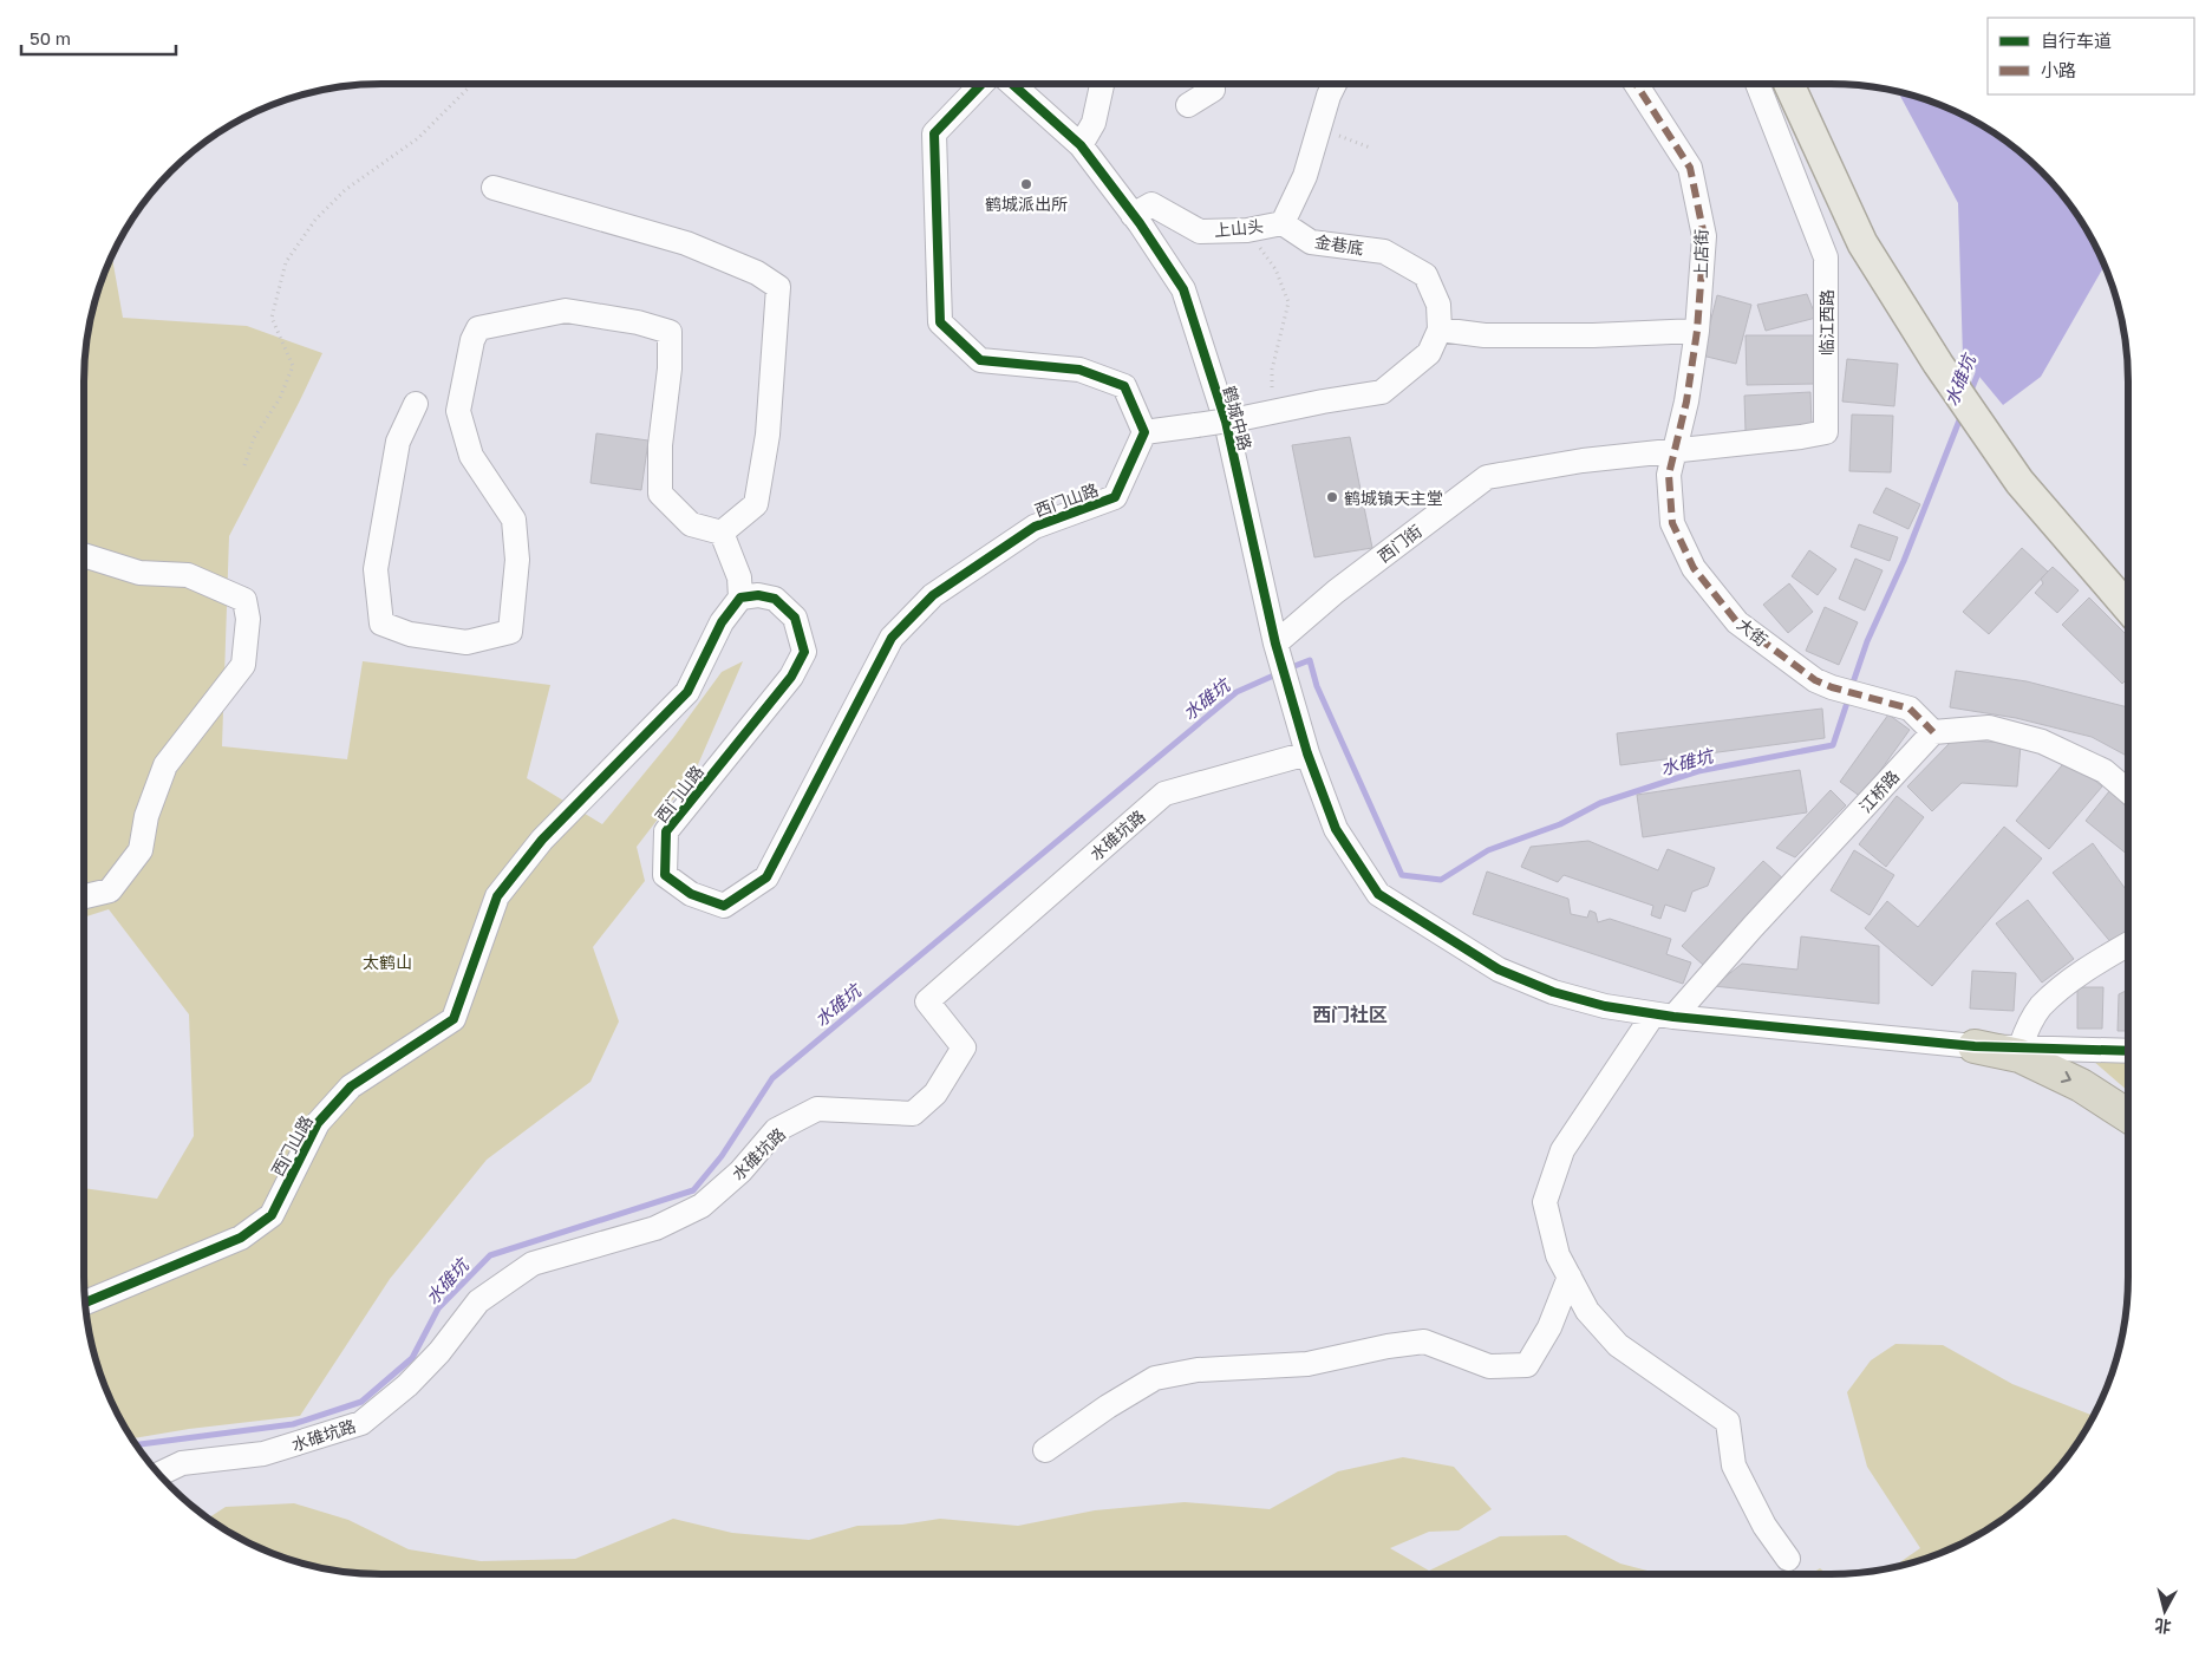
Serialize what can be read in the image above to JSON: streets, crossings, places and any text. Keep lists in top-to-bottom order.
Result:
{
  "streets": {
    "street": [
      "上山头",
      "金巷底",
      "上店街",
      "临江西路",
      "鹤城中路",
      "西门山路",
      "西门街",
      "大街",
      "江桥路",
      "水碓坑路"
    ]
  },
  "crossings": [
    ["上山头", "金巷底"],
    ["上山头", "鹤城中路"],
    ["上店街", "临江西路"],
    ["上店街", "西门街"],
    ["上店街", "大街"],
    ["临江西路", "西门街"],
    ["临江西路", "大街"],
    ["鹤城中路", "西门街"],
    ["鹤城中路", "江桥路"],
    ["鹤城中路", "水碓坑路"],
    ["西门街", "大街"],
    ["大街", "江桥路"]
  ],
  "districts": ["西门社区"],
  "water": ["水碓坑"],
  "parks": ["太鹤山"],
  "places": ["鹤城派出所", "鹤城镇天主堂"],
  "legend": ["自行车道", "小路"],
  "scale_bar": "50 m",
  "north": "bottom"
}
